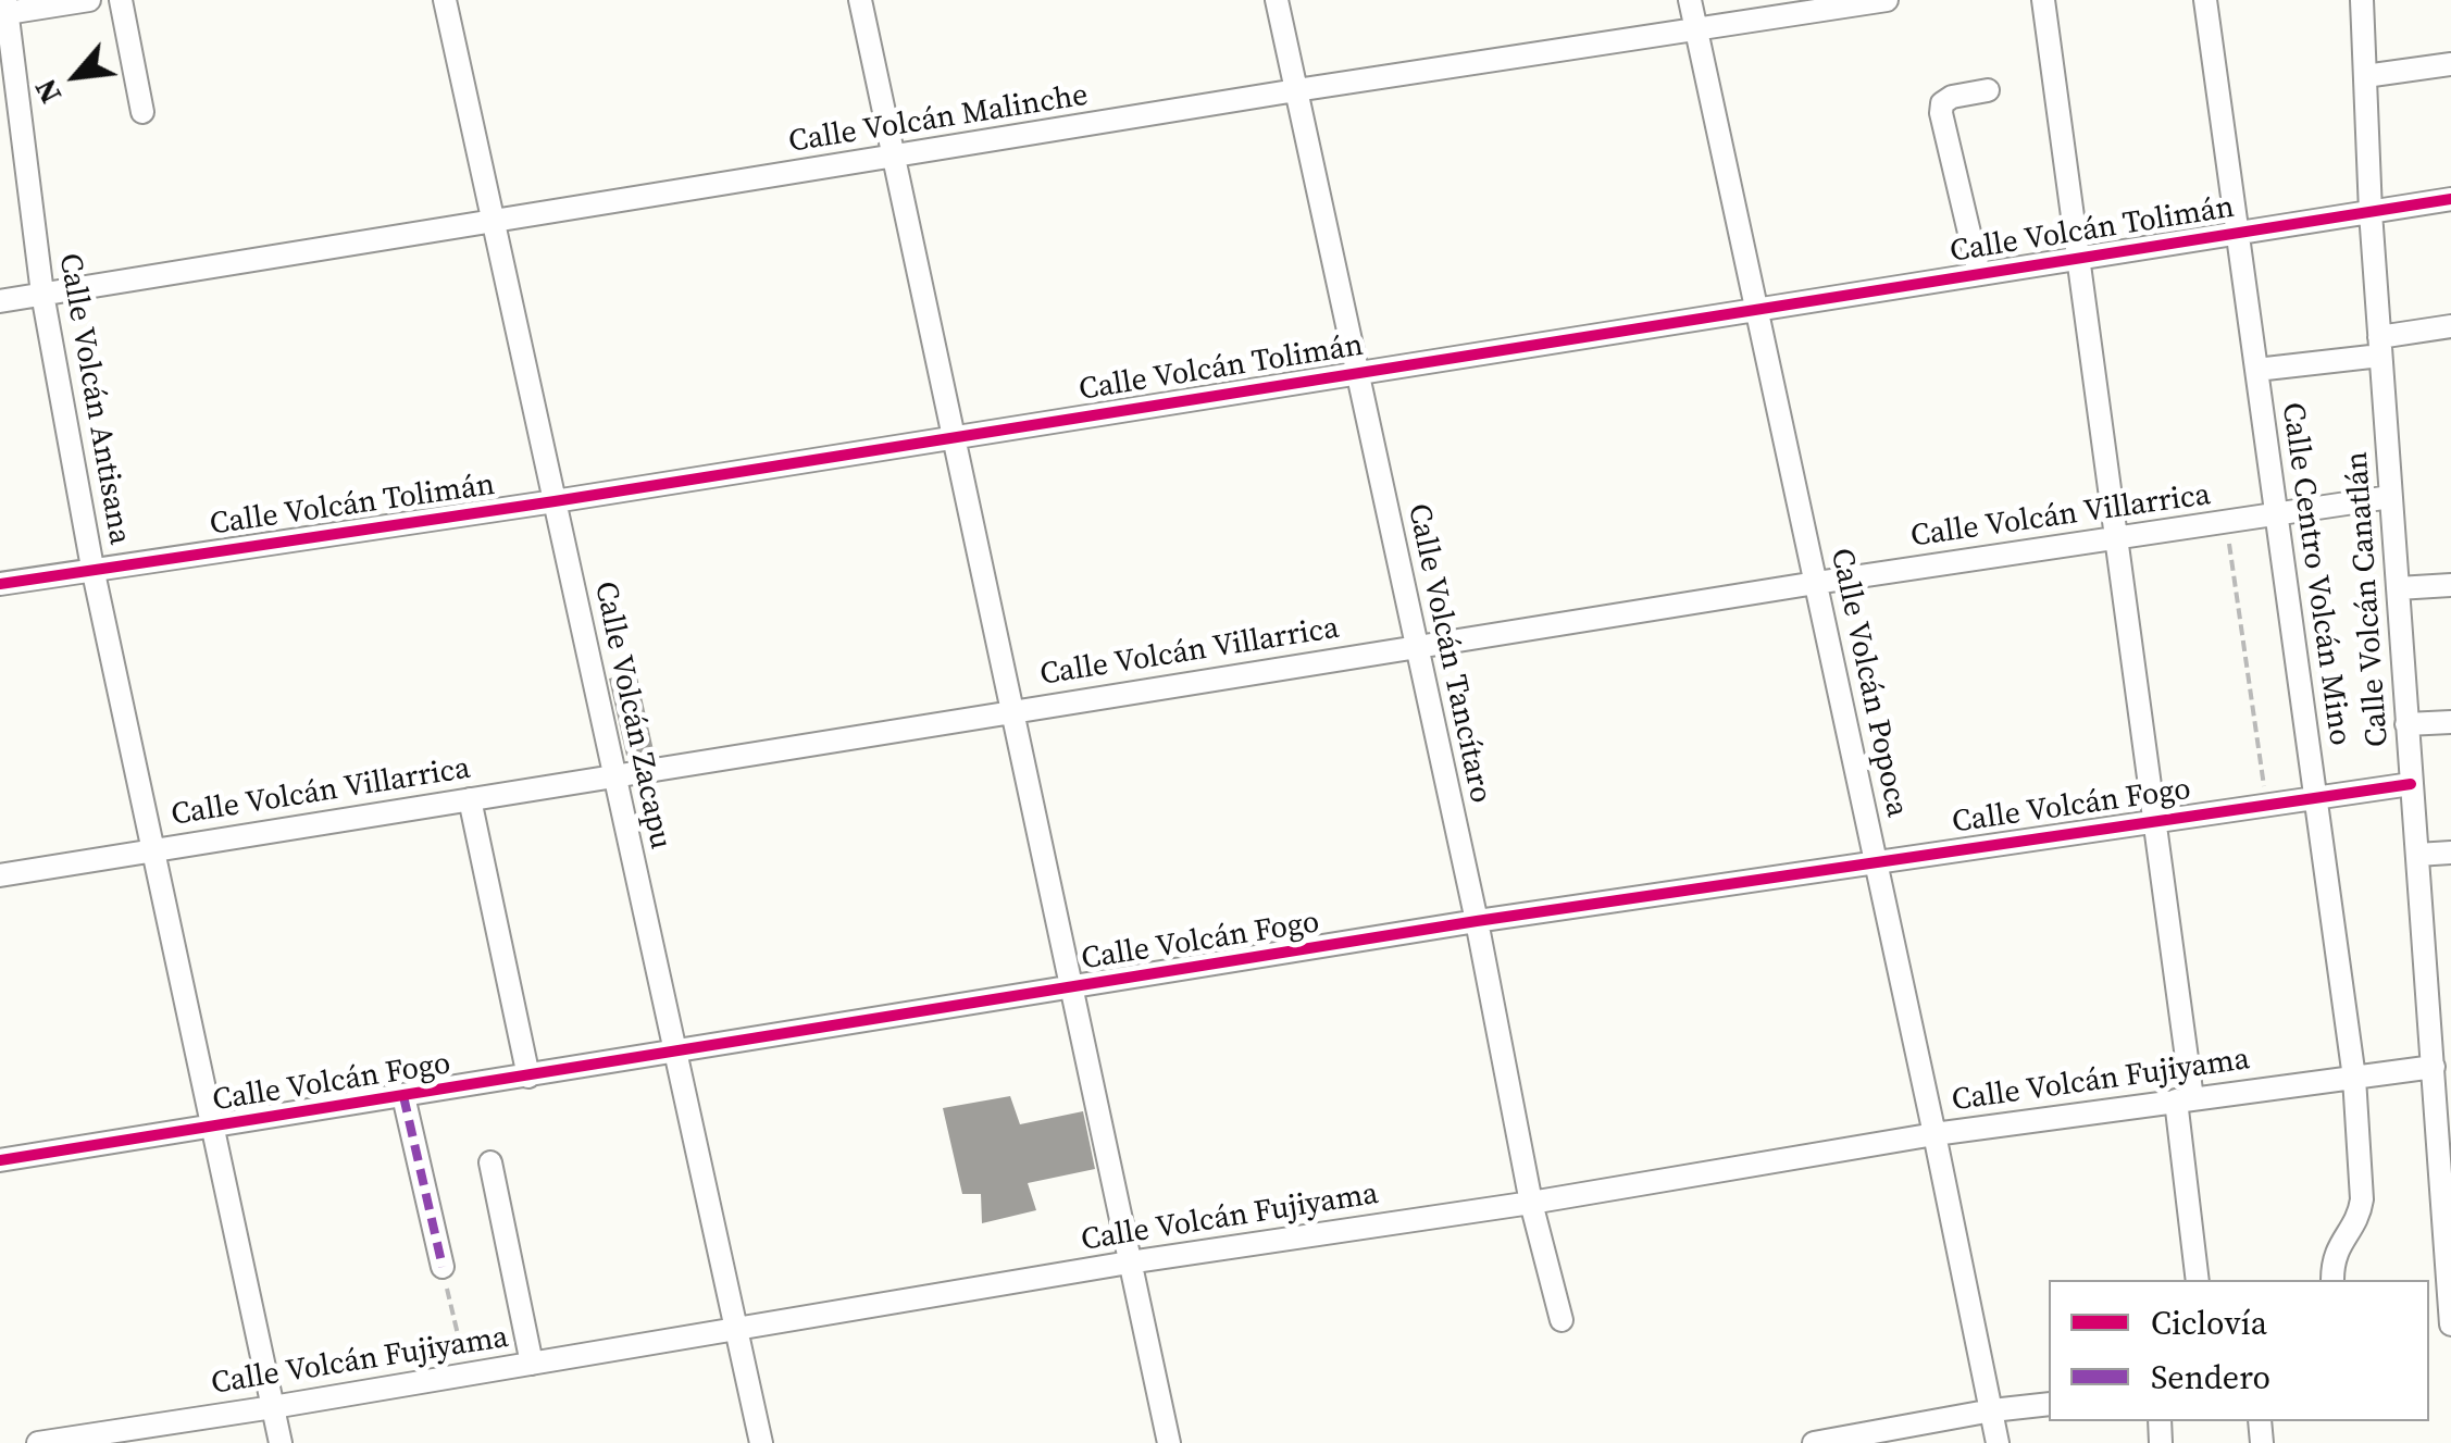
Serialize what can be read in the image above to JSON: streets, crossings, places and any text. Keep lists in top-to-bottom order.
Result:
{
  "streets": {
    "street": [
      "Calle Volcán Malinche",
      "Calle Volcán Tolimán",
      "Calle Volcán Antisana",
      "Calle Volcán Villarrica",
      "Calle Centro Volcán Mino",
      "Calle Volcán Canatlán",
      "Calle Volcán Tancítaro",
      "Calle Volcán Popoca",
      "Calle Volcán Zacapu",
      "Calle Volcán Fogo",
      "Calle Volcán Fujiyama"
    ]
  },
  "crossings": [
    ["Calle Volcán Malinche", "Calle Volcán Antisana"],
    ["Calle Volcán Malinche", "Calle Volcán Tancítaro"],
    ["Calle Volcán Malinche", "Calle Volcán Popoca"],
    ["Calle Volcán Malinche", "Calle Volcán Zacapu"],
    ["Calle Volcán Tolimán", "Calle Volcán Antisana"],
    ["Calle Volcán Tolimán", "Calle Centro Volcán Mino"],
    ["Calle Volcán Tolimán", "Calle Volcán Canatlán"],
    ["Calle Volcán Tolimán", "Calle Volcán Tancítaro"],
    ["Calle Volcán Tolimán", "Calle Volcán Popoca"],
    ["Calle Volcán Tolimán", "Calle Volcán Zacapu"],
    ["Calle Volcán Antisana", "Calle Volcán Villarrica"],
    ["Calle Volcán Antisana", "Calle Volcán Fogo"],
    ["Calle Volcán Antisana", "Calle Volcán Fujiyama"],
    ["Calle Volcán Villarrica", "Calle Centro Volcán Mino"],
    ["Calle Volcán Villarrica", "Calle Volcán Canatlán"],
    ["Calle Volcán Villarrica", "Calle Volcán Tancítaro"],
    ["Calle Volcán Villarrica", "Calle Volcán Popoca"],
    ["Calle Volcán Villarrica", "Calle Volcán Zacapu"],
    ["Calle Centro Volcán Mino", "Calle Volcán Fogo"],
    ["Calle Centro Volcán Mino", "Calle Volcán Fujiyama"],
    ["Calle Volcán Canatlán", "Calle Volcán Fogo"],
    ["Calle Volcán Canatlán", "Calle Volcán Fujiyama"],
    ["Calle Volcán Tancítaro", "Calle Volcán Fogo"],
    ["Calle Volcán Tancítaro", "Calle Volcán Fujiyama"],
    ["Calle Volcán Popoca", "Calle Volcán Fogo"],
    ["Calle Volcán Popoca", "Calle Volcán Fujiyama"],
    ["Calle Volcán Zacapu", "Calle Volcán Fogo"],
    ["Calle Volcán Zacapu", "Calle Volcán Fujiyama"]
  ],
  "legend": ["Ciclovía", "Sendero"],
  "north": "bottom left"
}
